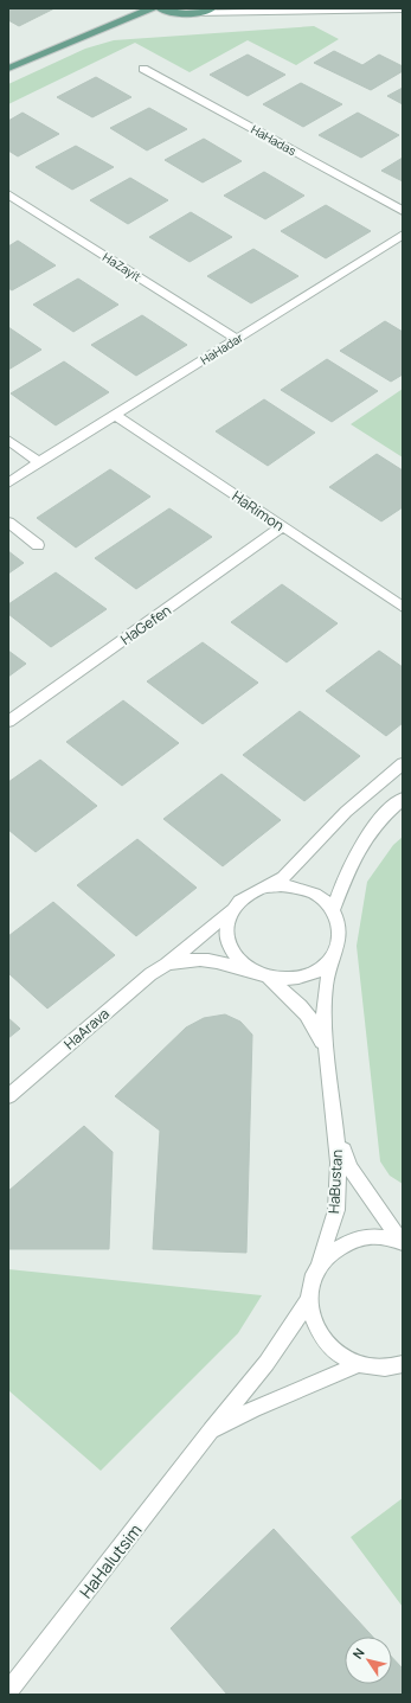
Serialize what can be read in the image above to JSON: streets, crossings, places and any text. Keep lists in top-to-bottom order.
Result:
{
  "streets": {
    "street": [
      "HaHadas",
      "HaZayit",
      "HaHadar",
      "HaRimon",
      "HaGefen",
      "HaArava",
      "HaBustan",
      "HaHalutsim"
    ]
  },
  "crossings": [
    ["HaZayit", "HaHadar"],
    ["HaHadar", "HaRimon"],
    ["HaRimon", "HaGefen"],
    ["HaArava", "HaBustan"],
    ["HaBustan", "HaHalutsim"]
  ],
  "north": "top left"
}
